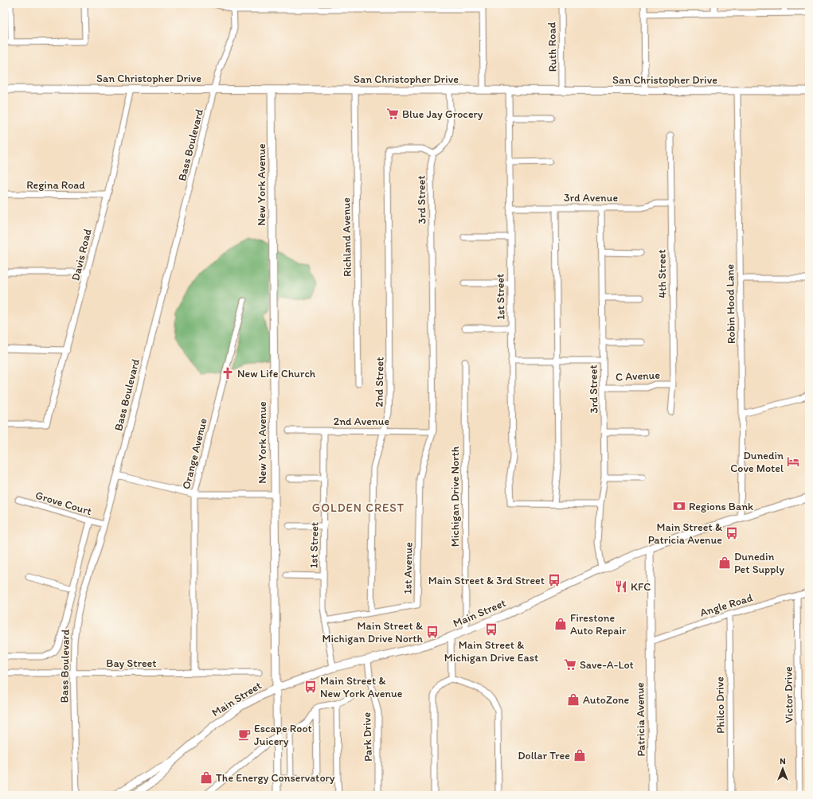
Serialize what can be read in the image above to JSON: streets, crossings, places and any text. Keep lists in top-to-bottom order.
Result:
{
  "streets": {
    "street": [
      "Ruth Road",
      "San Christopher Drive",
      "Bass Boulevard",
      "Regina Road",
      "New York Avenue",
      "3rd Avenue",
      "3rd Street",
      "Richland Avenue",
      "Davis Road",
      "4th Street",
      "1st Street",
      "Robin Hood Lane",
      "C Avenue",
      "2nd Street",
      "2nd Avenue",
      "Orange Avenue",
      "Michigan Drive North",
      "Grove Court",
      "1st Avenue",
      "Angle Road",
      "Main Street",
      "Bay Street",
      "Victor Drive",
      "Philco Drive",
      "Patricia Avenue",
      "Park Drive"
    ]
  },
  "crossings": [
    ["Ruth Road", "San Christopher Drive"],
    ["San Christopher Drive", "Bass Boulevard"],
    ["San Christopher Drive", "New York Avenue"],
    ["San Christopher Drive", "Richland Avenue"],
    ["San Christopher Drive", "Davis Road"],
    ["San Christopher Drive", "1st Street"],
    ["San Christopher Drive", "Robin Hood Lane"],
    ["Bass Boulevard", "Grove Court"],
    ["Bass Boulevard", "Bay Street"],
    ["Regina Road", "Davis Road"],
    ["New York Avenue", "Main Street"],
    ["3rd Avenue", "3rd Street"],
    ["3rd Avenue", "4th Street"],
    ["3rd Avenue", "1st Street"],
    ["3rd Street", "C Avenue"],
    ["3rd Street", "2nd Street"],
    ["3rd Street", "2nd Avenue"],
    ["3rd Street", "1st Avenue"],
    ["3rd Street", "Main Street"],
    ["4th Street", "C Avenue"],
    ["1st Street", "2nd Avenue"],
    ["1st Street", "1st Avenue"],
    ["Robin Hood Lane", "Main Street"],
    ["2nd Street", "2nd Avenue"],
    ["2nd Street", "1st Avenue"],
    ["2nd Avenue", "1st Avenue"],
    ["Orange Avenue", "Bay Street"],
    ["Michigan Drive North", "Main Street"],
    ["Angle Road", "Victor Drive"],
    ["Angle Road", "Philco Drive"],
    ["Angle Road", "Patricia Avenue"],
    ["Main Street", "Patricia Avenue"],
    ["Main Street", "Park Drive"]
  ],
  "districts": ["GOLDEN CREST"],
  "places": {
    "supermarket": ["Blue Jay Grocery", "Save-A-Lot"],
    "church": ["New Life Church"],
    "hotel": ["Dunedin Cove Motel"],
    "bank": ["Regions Bank"],
    "bus stop": [
      "Main Street & Patricia Avenue",
      "Main Street & 3rd Street",
      "Main Street & Michigan Drive East",
      "Main Street & Michigan Drive North",
      "Main Street & New York Avenue"
    ],
    "shop": [
      "Dunedin Pet Supply",
      "Firestone Auto Repair",
      "AutoZone",
      "Dollar Tree",
      "The Energy Conservatory"
    ],
    "restaurant": ["KFC"],
    "cafe": ["Escape Root Juicery"]
  },
  "north": "top"
}
